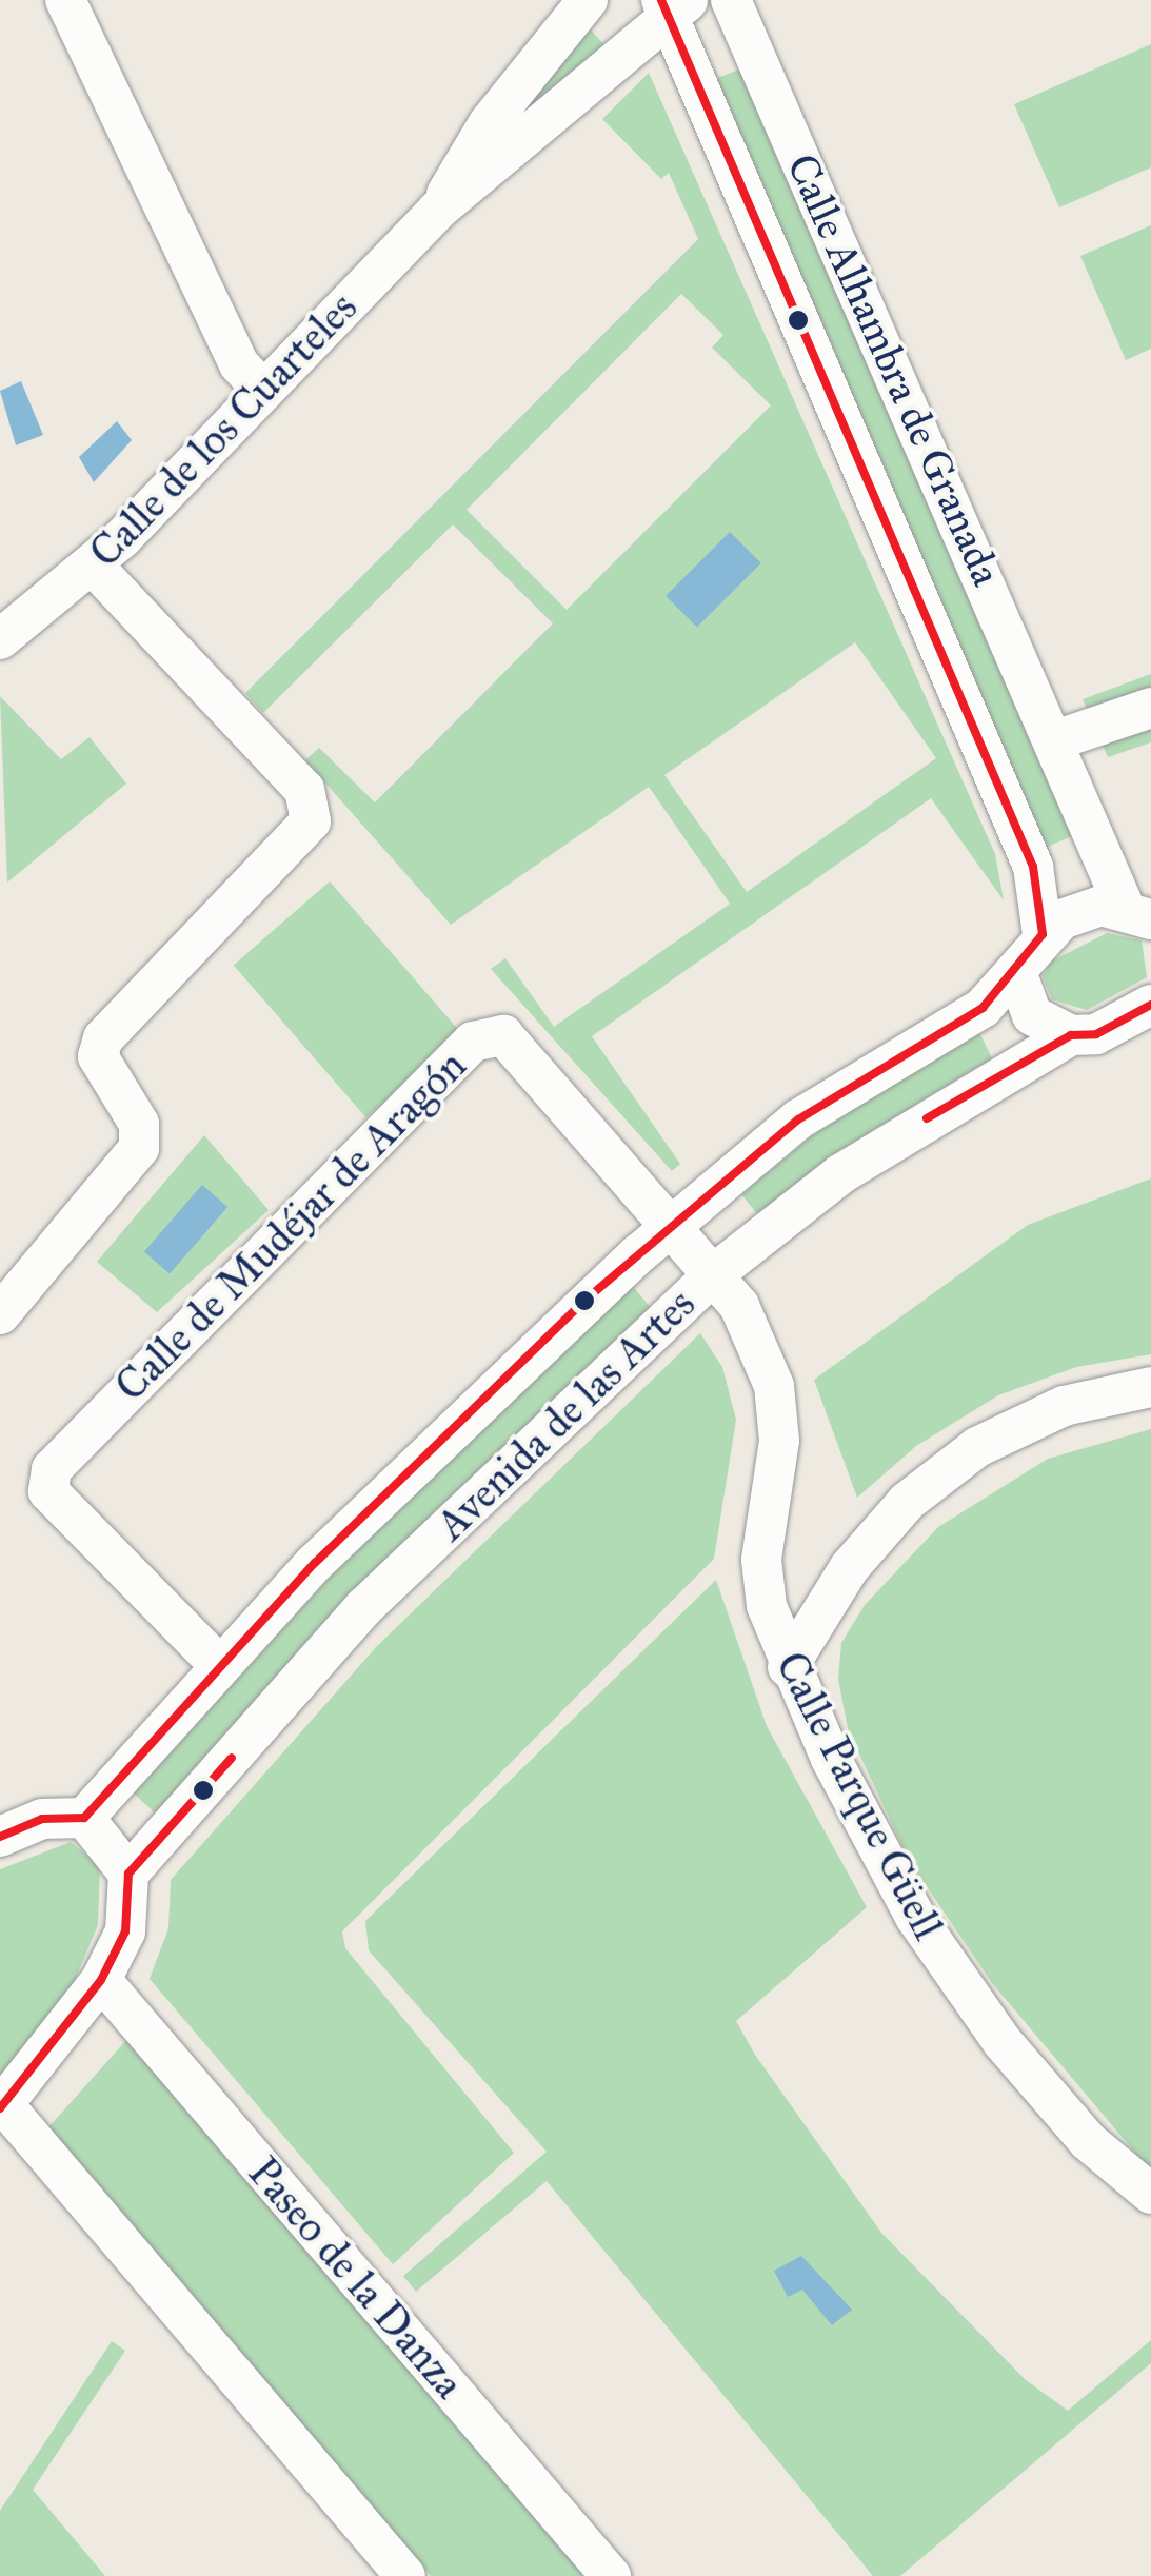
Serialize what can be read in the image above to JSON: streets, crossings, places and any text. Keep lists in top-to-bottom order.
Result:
{
  "streets": {
    "street": [
      "Calle Alhambra de Granada",
      "Calle de los Cuarteles",
      "Calle de Mudéjar de Aragón",
      "Avenida de las Artes",
      "Calle Parque Güell",
      "Paseo de la Danza"
    ]
  },
  "crossings": [
    ["Calle Alhambra de Granada", "Calle de los Cuarteles"],
    ["Calle Alhambra de Granada", "Avenida de las Artes"],
    ["Calle de Mudéjar de Aragón", "Avenida de las Artes"],
    ["Calle de Mudéjar de Aragón", "Calle Parque Güell"],
    ["Avenida de las Artes", "Calle Parque Güell"]
  ]
}
